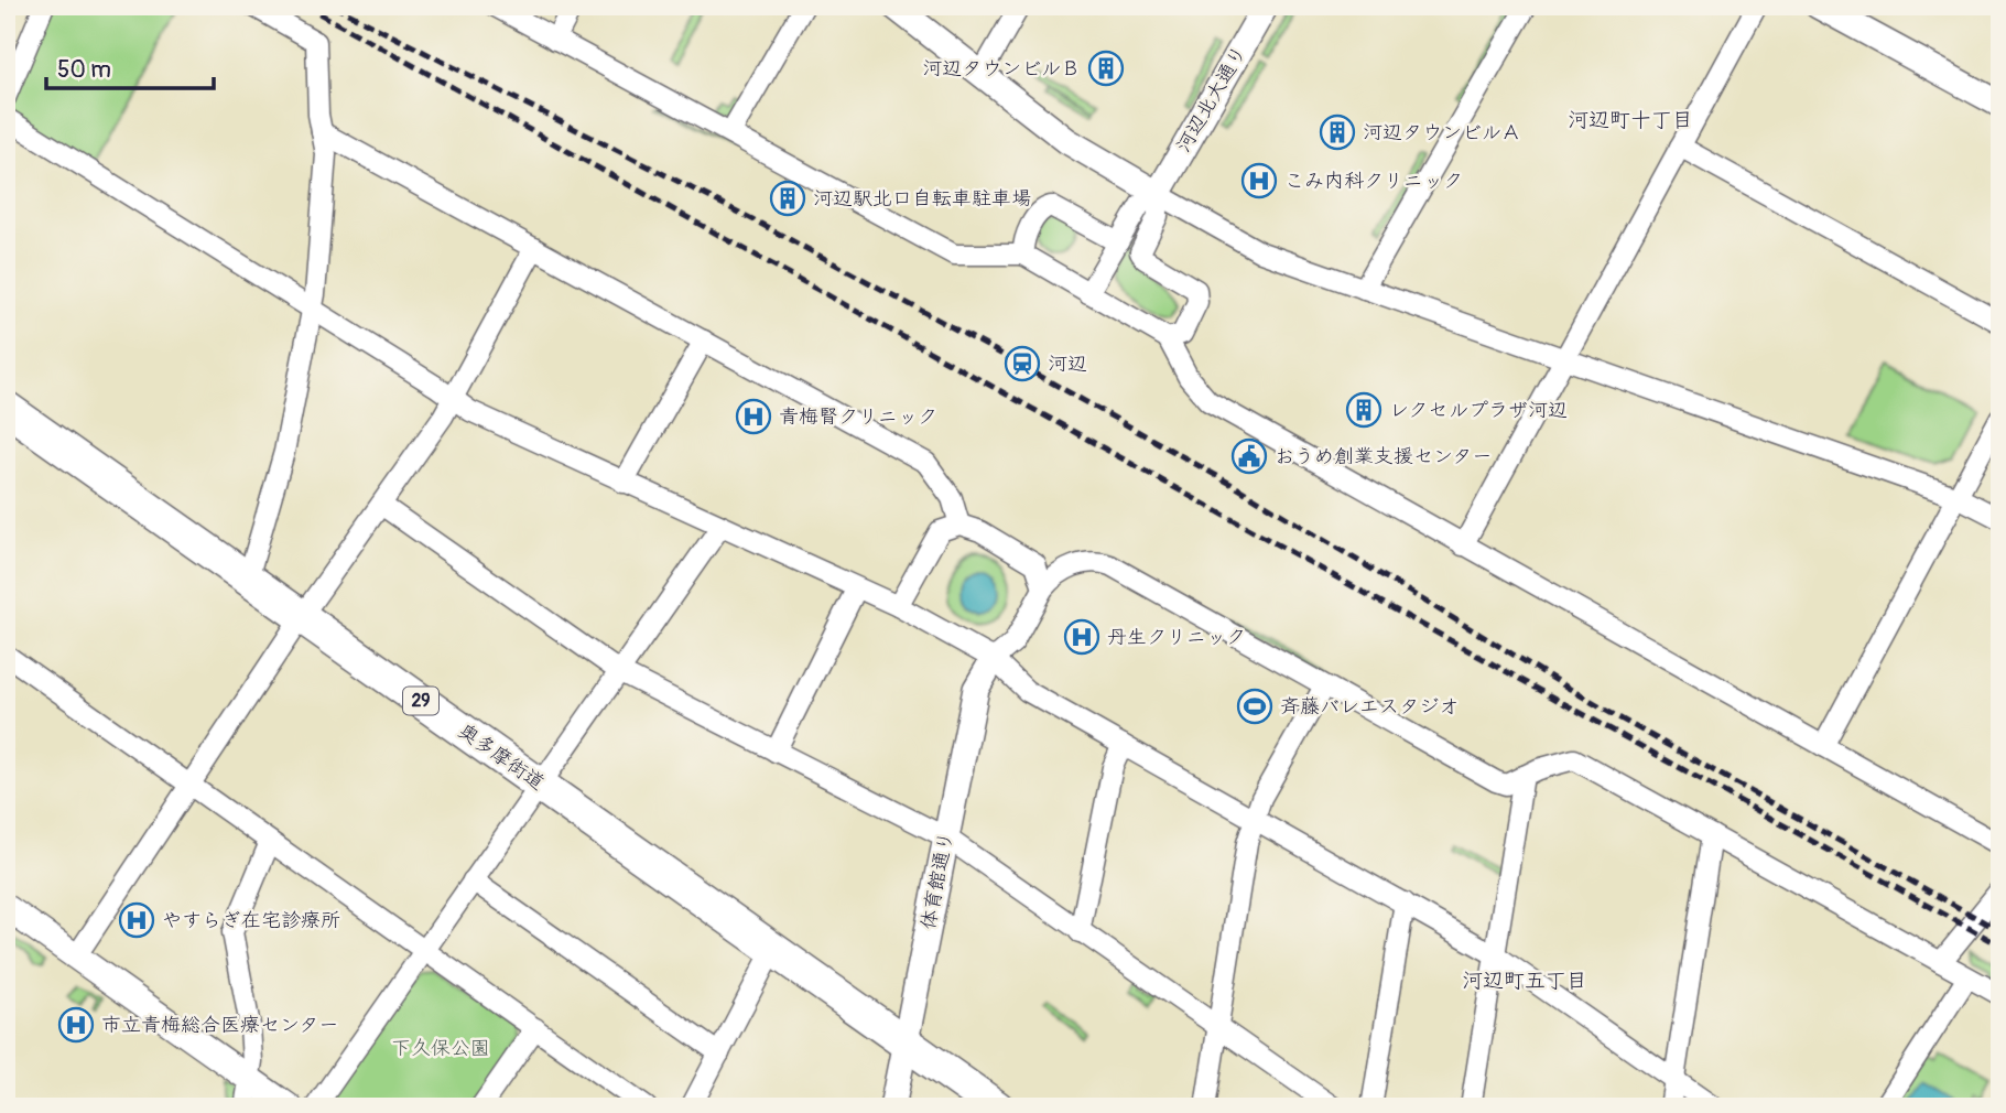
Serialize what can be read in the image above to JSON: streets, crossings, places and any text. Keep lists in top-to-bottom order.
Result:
{
  "streets": {
    "main road": ["29", "奥多摩街道"],
    "street": ["河辺北大通り", "体育館通り"]
  },
  "crossings": [
    ["奥多摩街道", "体育館通り"]
  ],
  "districts": ["河辺町十丁目", "河辺町五丁目"],
  "parks": ["下久保公園"],
  "places": {
    "building": [
      "河辺タウンビルＢ",
      "河辺タウンビルＡ",
      "河辺駅北口自転車駐車場",
      "レクセルプラザ河辺"
    ],
    "hospital": [
      "こみ内科クリニック",
      "青梅腎クリニック",
      "丹生クリニック",
      "やすらぎ在宅診療所",
      "市立青梅総合医療センター"
    ],
    "station": ["河辺"],
    "public building": ["おうめ創業支援センター"],
    "sports": ["斉藤バレエスタジオ"]
  },
  "scale_bar": "50 m"
}
